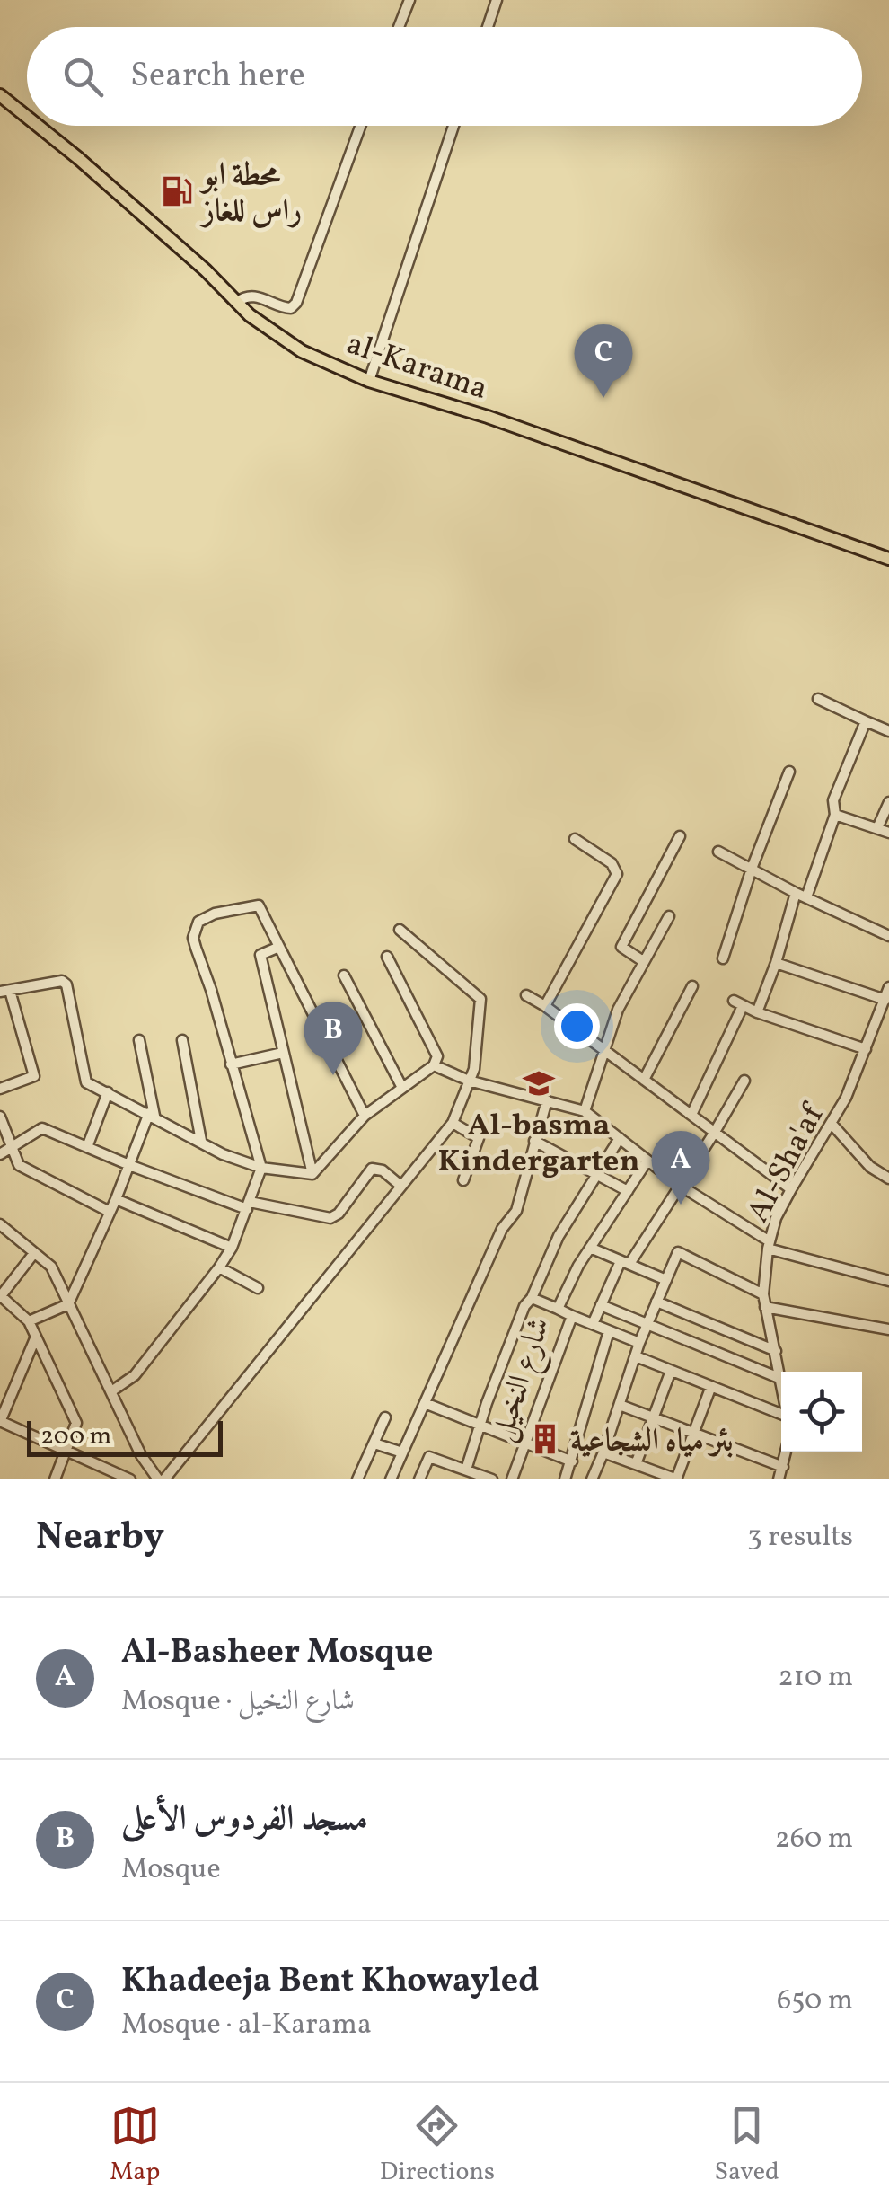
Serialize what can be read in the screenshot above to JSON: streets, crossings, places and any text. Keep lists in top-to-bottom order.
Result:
{
  "streets": {
    "main road": ["al-Karama"],
    "street": ["Al-Sha'af", "شارع النخيل"]
  },
  "places": {
    "fuel station": ["محطة ابو راس للغاز"],
    "school or university": ["Al-basma Kindergarten"],
    "building": ["بئر مياه الشجاعية"]
  },
  "scale_bar": "200 m",
  "page": {
    "search": "Search here",
    "pins": ["C", "B", "A"],
    "scale": "200 m",
    "heading": ["Nearby", "3 results"],
    "list": [
      {
        "mark": "A",
        "name": "Al-Basheer Mosque",
        "note": "Mosque · شارع النخيل",
        "value": "210 m"
      },
      {
        "mark": "B",
        "name": "مسجد الفردوس الأعلى",
        "note": "Mosque",
        "value": "260 m"
      },
      {
        "mark": "C",
        "name": "Khadeeja Bent Khowayled",
        "note": "Mosque · al-Karama",
        "value": "650 m"
      }
    ],
    "nav": ["Map", "Directions", "Saved"]
  }
}
